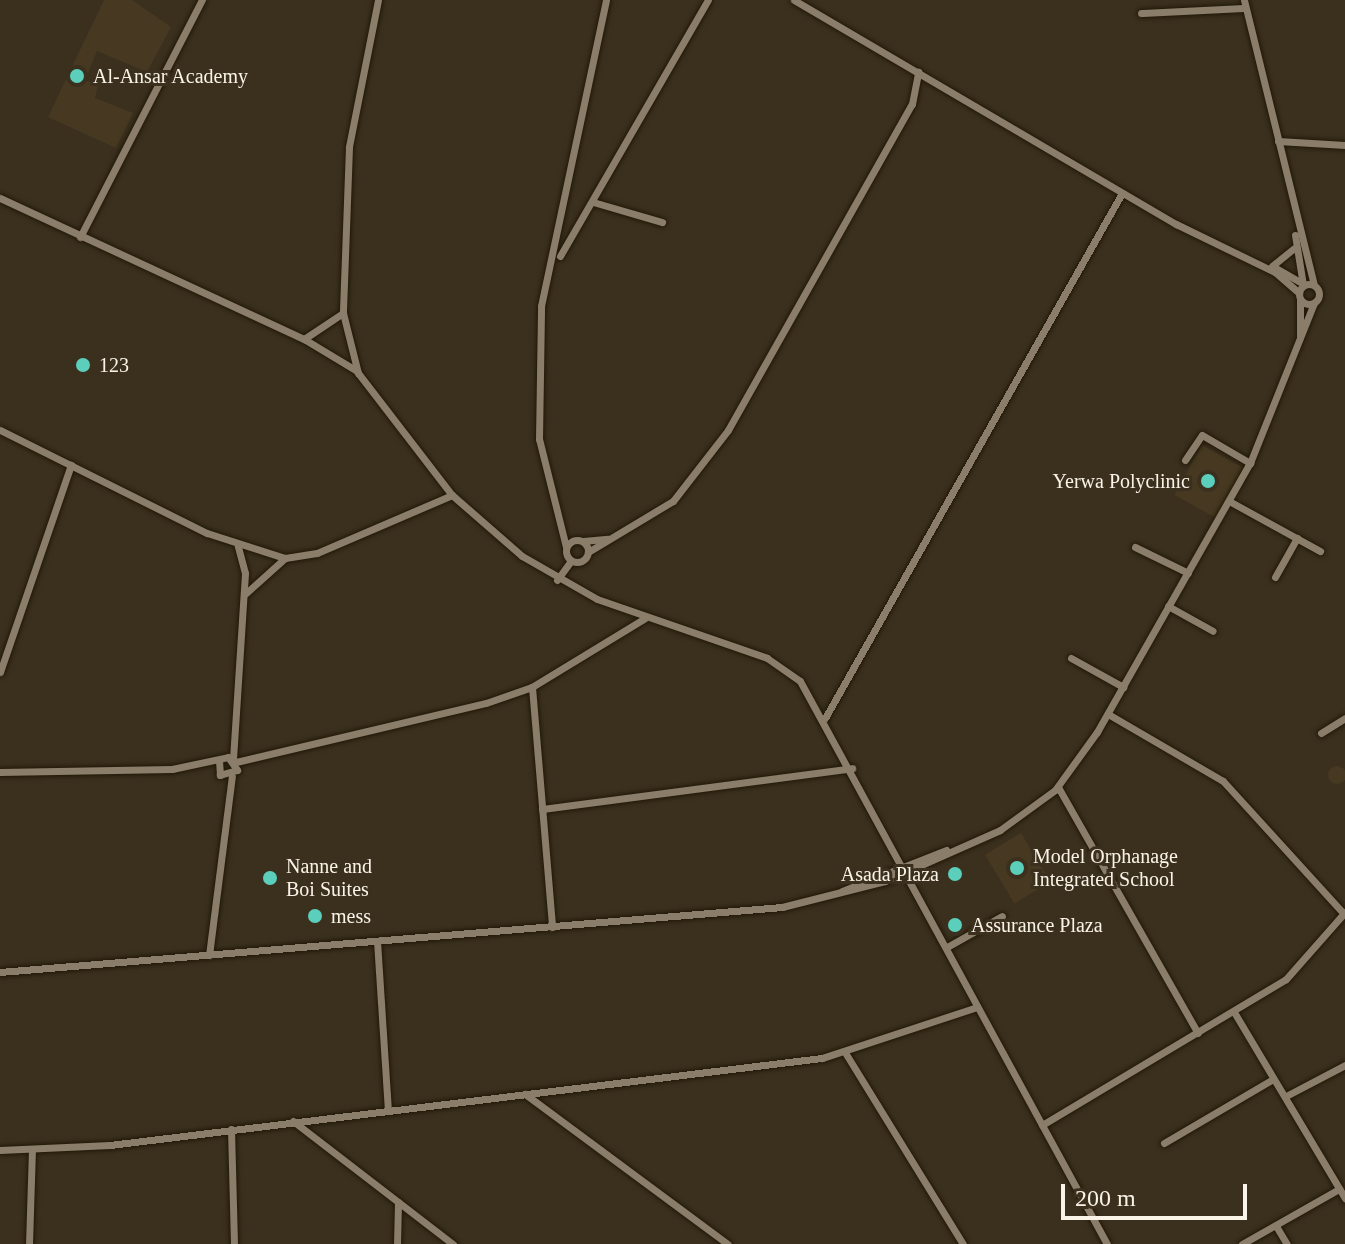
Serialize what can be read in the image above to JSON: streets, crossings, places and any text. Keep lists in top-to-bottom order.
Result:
{
  "places": [
    "Al-Ansar Academy",
    "123",
    "Yerwa Polyclinic",
    "Model Orphanage Integrated School",
    "Asada Plaza",
    "Nanne and Boi Suites",
    "mess",
    "Assurance Plaza"
  ],
  "scale_bar": "200 m"
}
